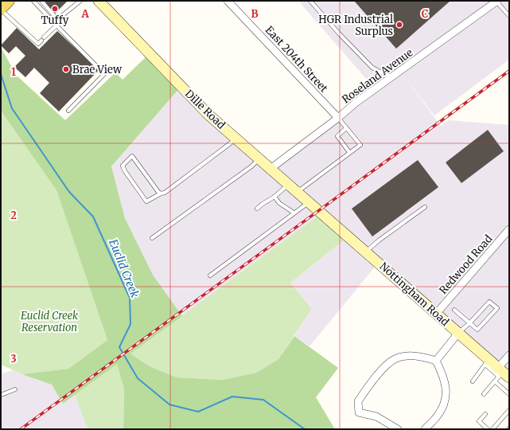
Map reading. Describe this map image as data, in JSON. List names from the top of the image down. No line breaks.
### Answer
{"streets":{"street":["East 204th Street","Roseland Avenue","Dille Road","Redwood Road","Nottingham Road"]},"crossings":[["East 204th Street","Roseland Avenue"],["Roseland Avenue","Dille Road"],["Dille Road","Nottingham Road"],["Redwood Road","Nottingham Road"]],"water":["Euclid Creek"],"parks":["Euclid Creek Reservation"],"places":["Tuffy","HGR Industrial Surplus","Brae View"],"grid":{"columns":["A","B","C"],"rows":["1","2","3"]}}
